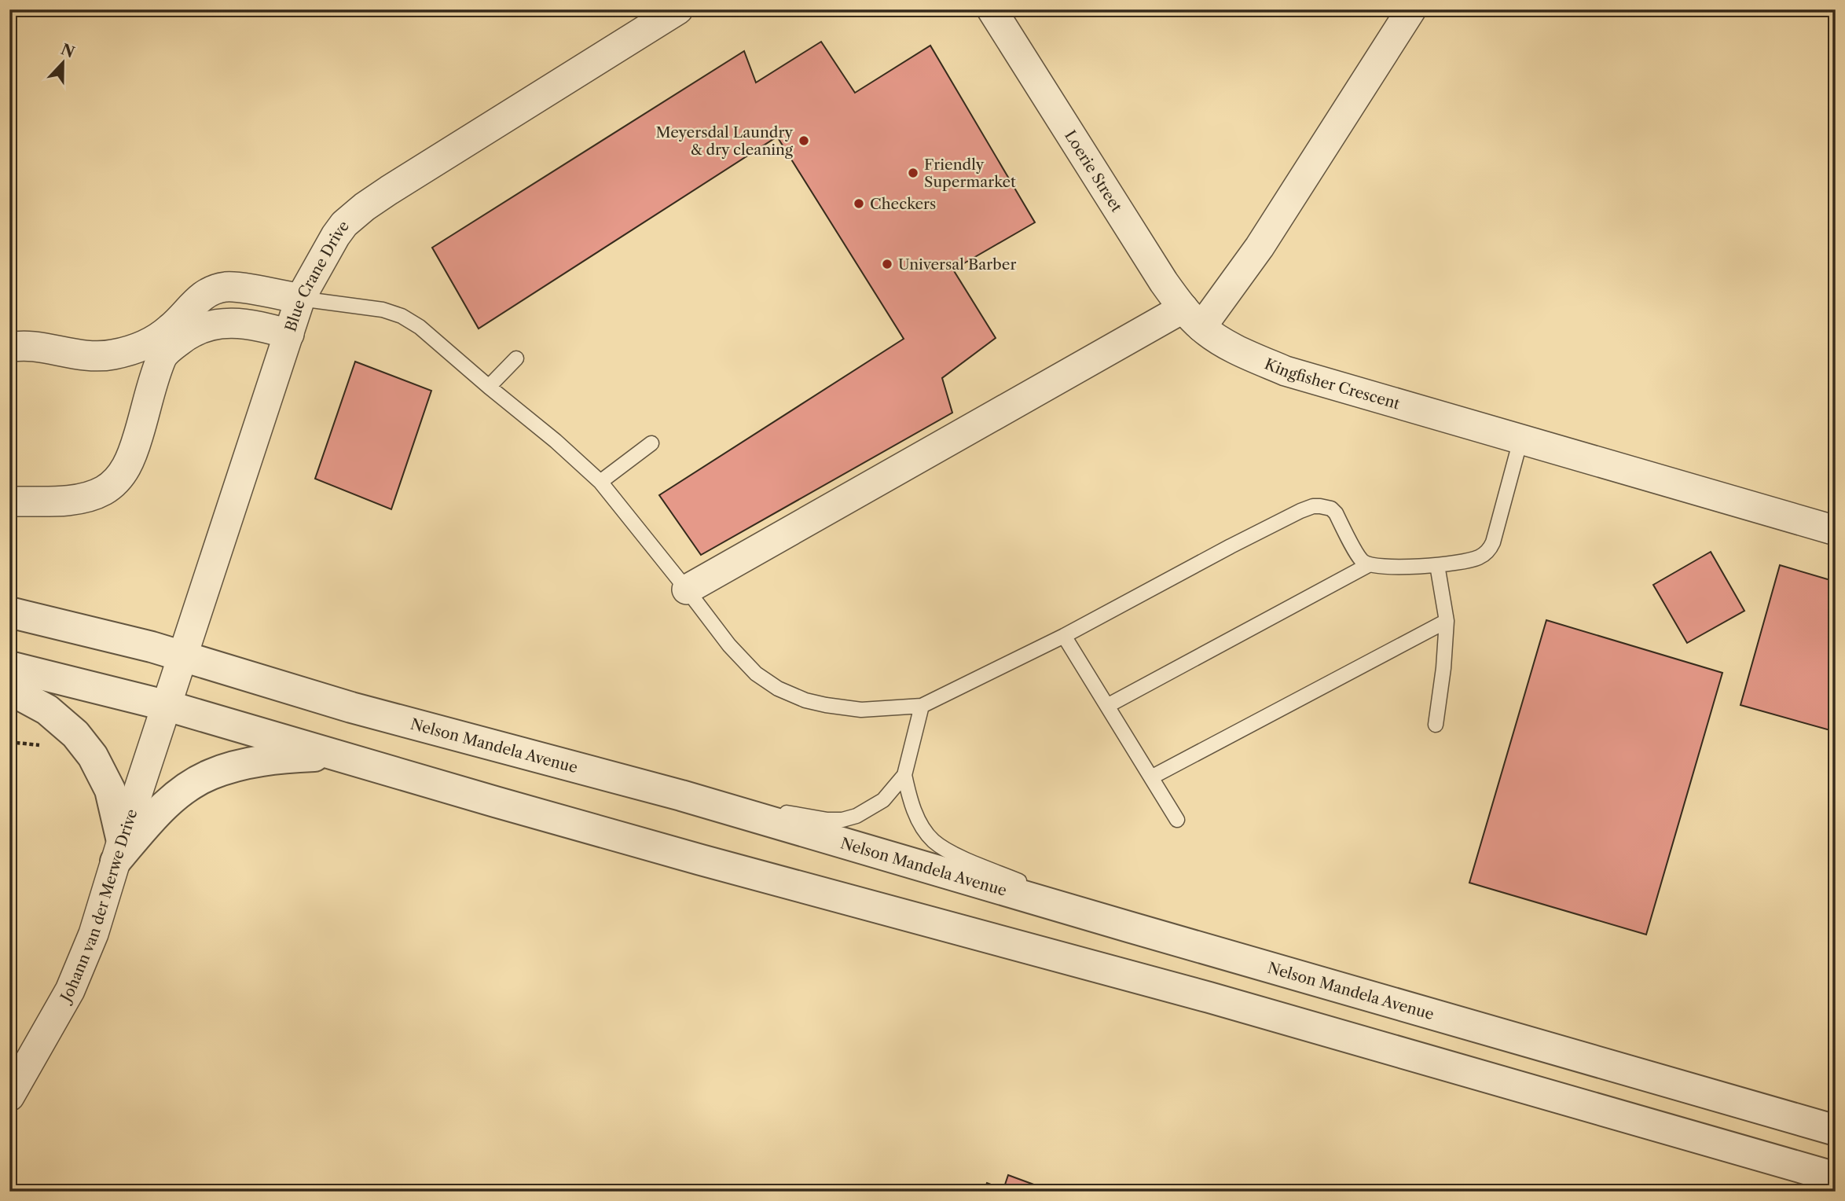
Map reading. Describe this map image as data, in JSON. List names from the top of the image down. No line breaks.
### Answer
{"streets":{"street":["Loerie Street","Blue Crane Drive","Kingfisher Crescent","Nelson Mandela Avenue","Johann van der Merwe Drive"]},"crossings":[["Loerie Street","Kingfisher Crescent"],["Blue Crane Drive","Nelson Mandela Avenue"],["Blue Crane Drive","Johann van der Merwe Drive"]],"places":["Meyersdal Laundry & dry cleaning","Friendly Supermarket","Checkers","Universal Barber"],"north":"top"}
